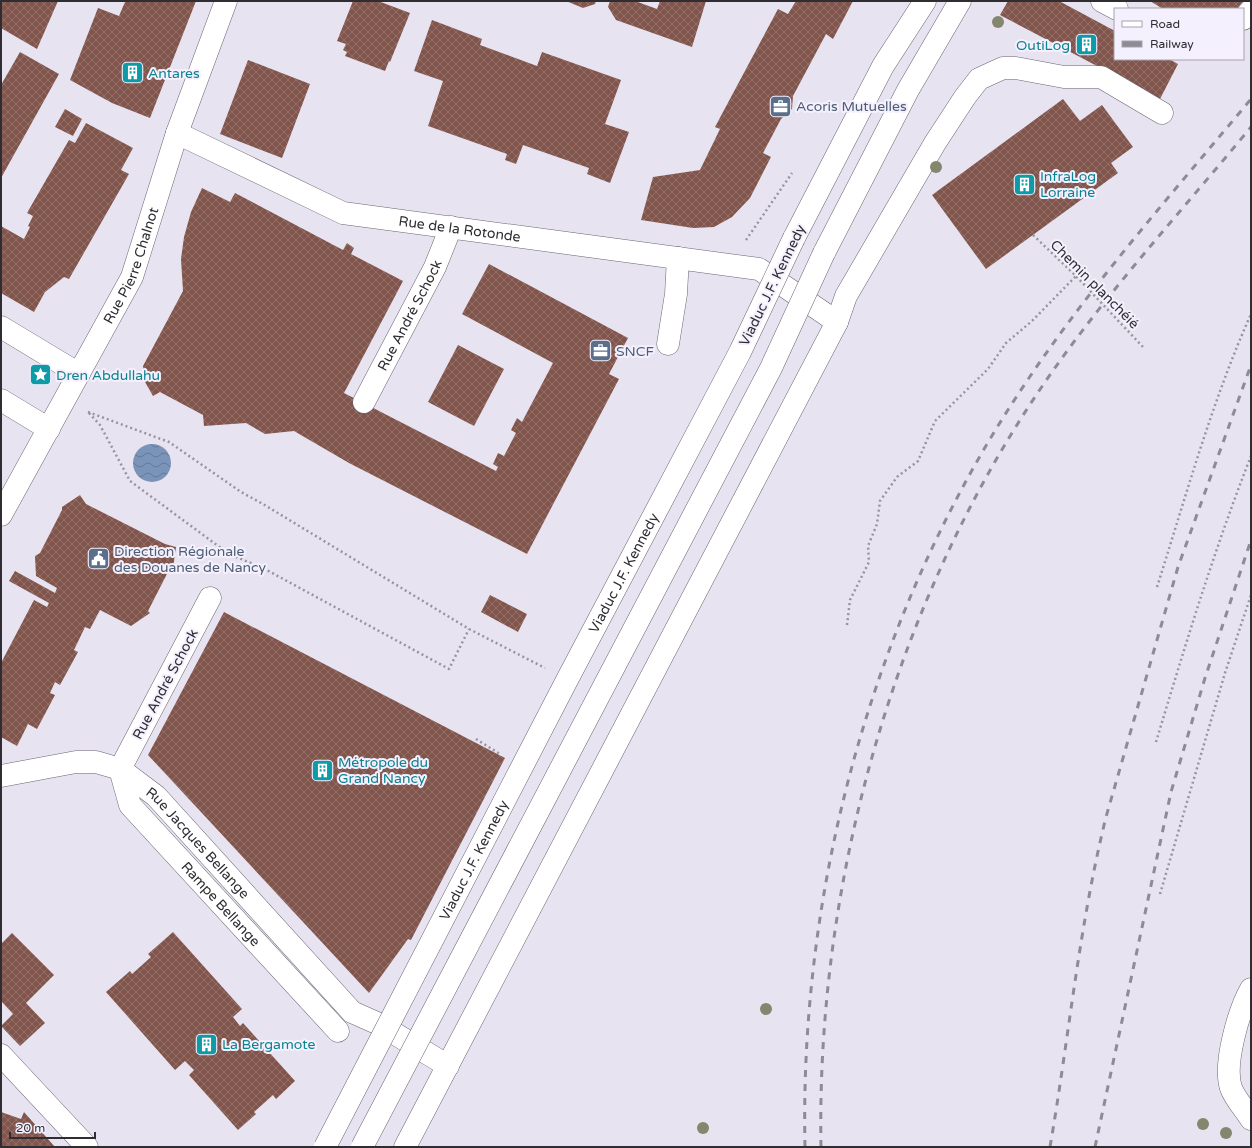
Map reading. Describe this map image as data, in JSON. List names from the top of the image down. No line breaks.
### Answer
{"streets":{"street":["Rue de la Rotonde","Rue Pierre Chalnot","Viaduc J.F. Kennedy","Rue André Schock","Rue Jacques Bellange","Rampe Bellange"],"path":["Chemin planchéié"]},"crossings":[["Rue de la Rotonde","Rue Pierre Chalnot"],["Rue de la Rotonde","Rue André Schock"],["Rue André Schock","Rue Jacques Bellange"],["Rue André Schock","Rampe Bellange"],["Rue Jacques Bellange","Rampe Bellange"]],"places":{"building":["OutiLog","Antares","InfraLog Lorraine","Métropole du Grand Nancy","La Bergamote"],"office":["Acoris Mutuelles","SNCF"],"place":["Dren Abdullahu"],"public building":["Direction Régionale des Douanes de Nancy"]},"legend":["Road","Railway"],"scale_bar":"20 m"}
